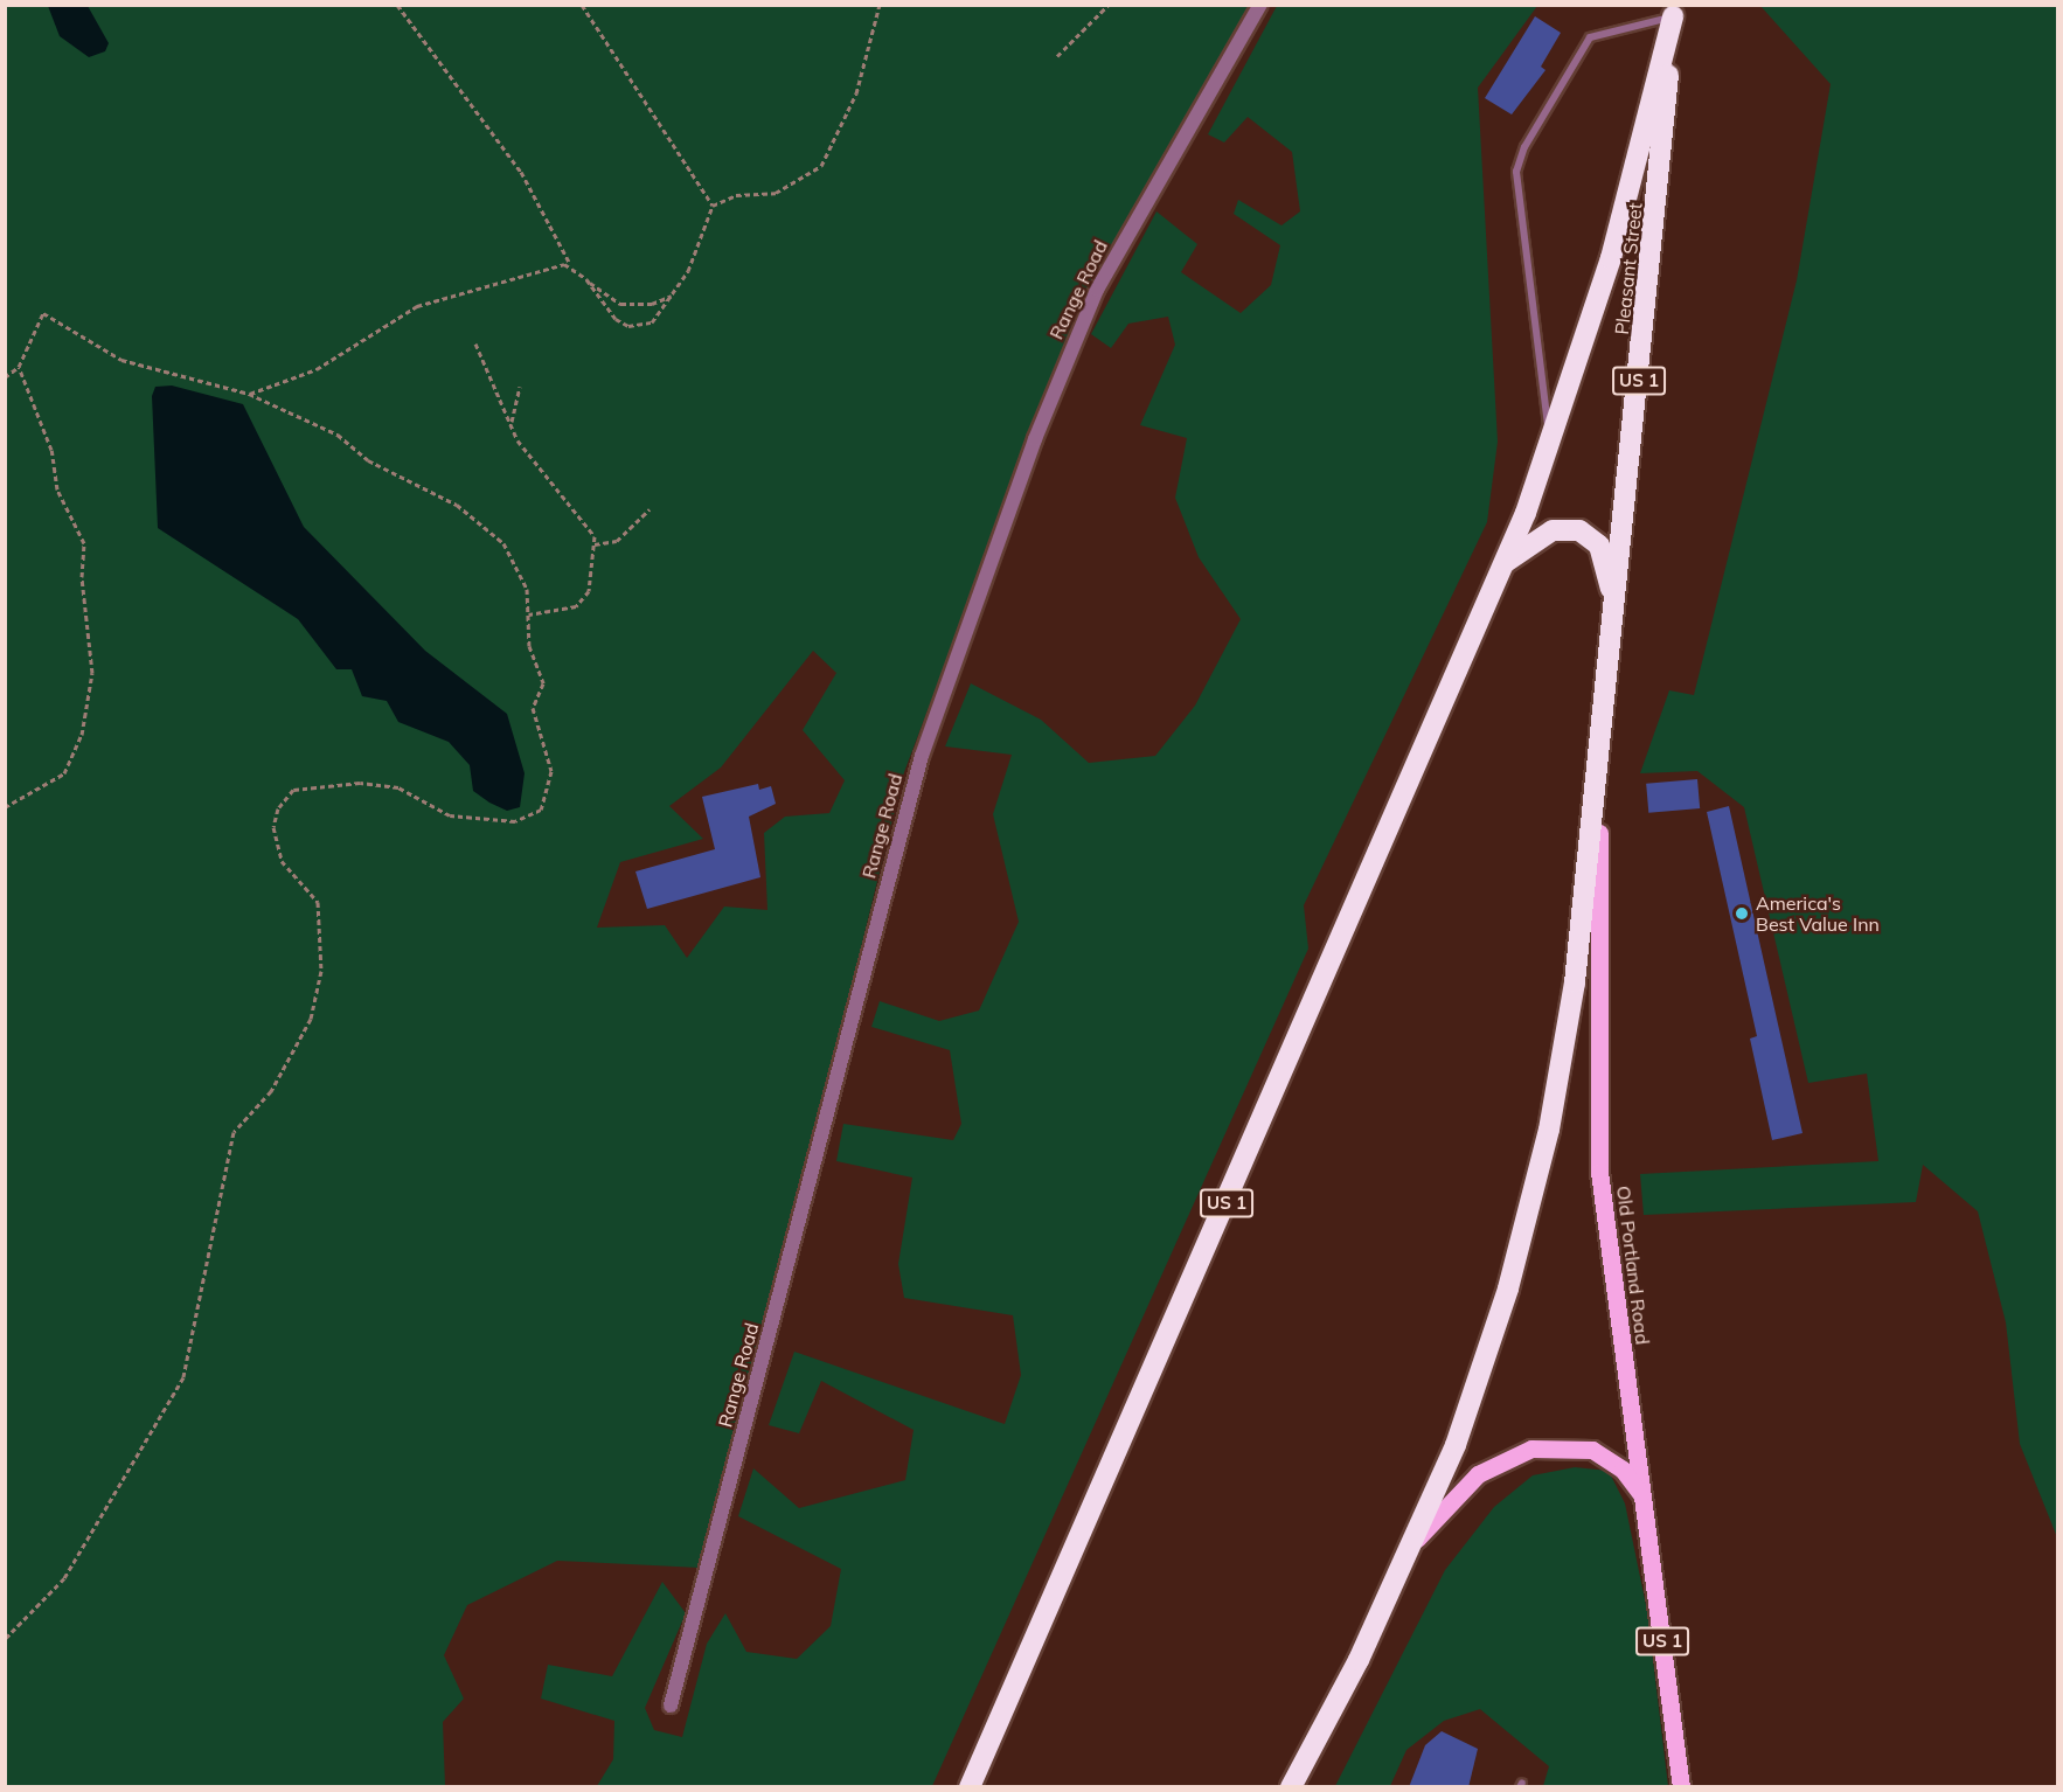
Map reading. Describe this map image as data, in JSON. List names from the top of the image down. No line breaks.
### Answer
{"streets":{"highway":["Pleasant Street","US 1"],"main road":["Old Portland Road"],"street":["Range Road"]},"crossings":[["Pleasant Street","US 1"],["Pleasant Street","Old Portland Road"]],"places":["America's Best Value Inn"]}
